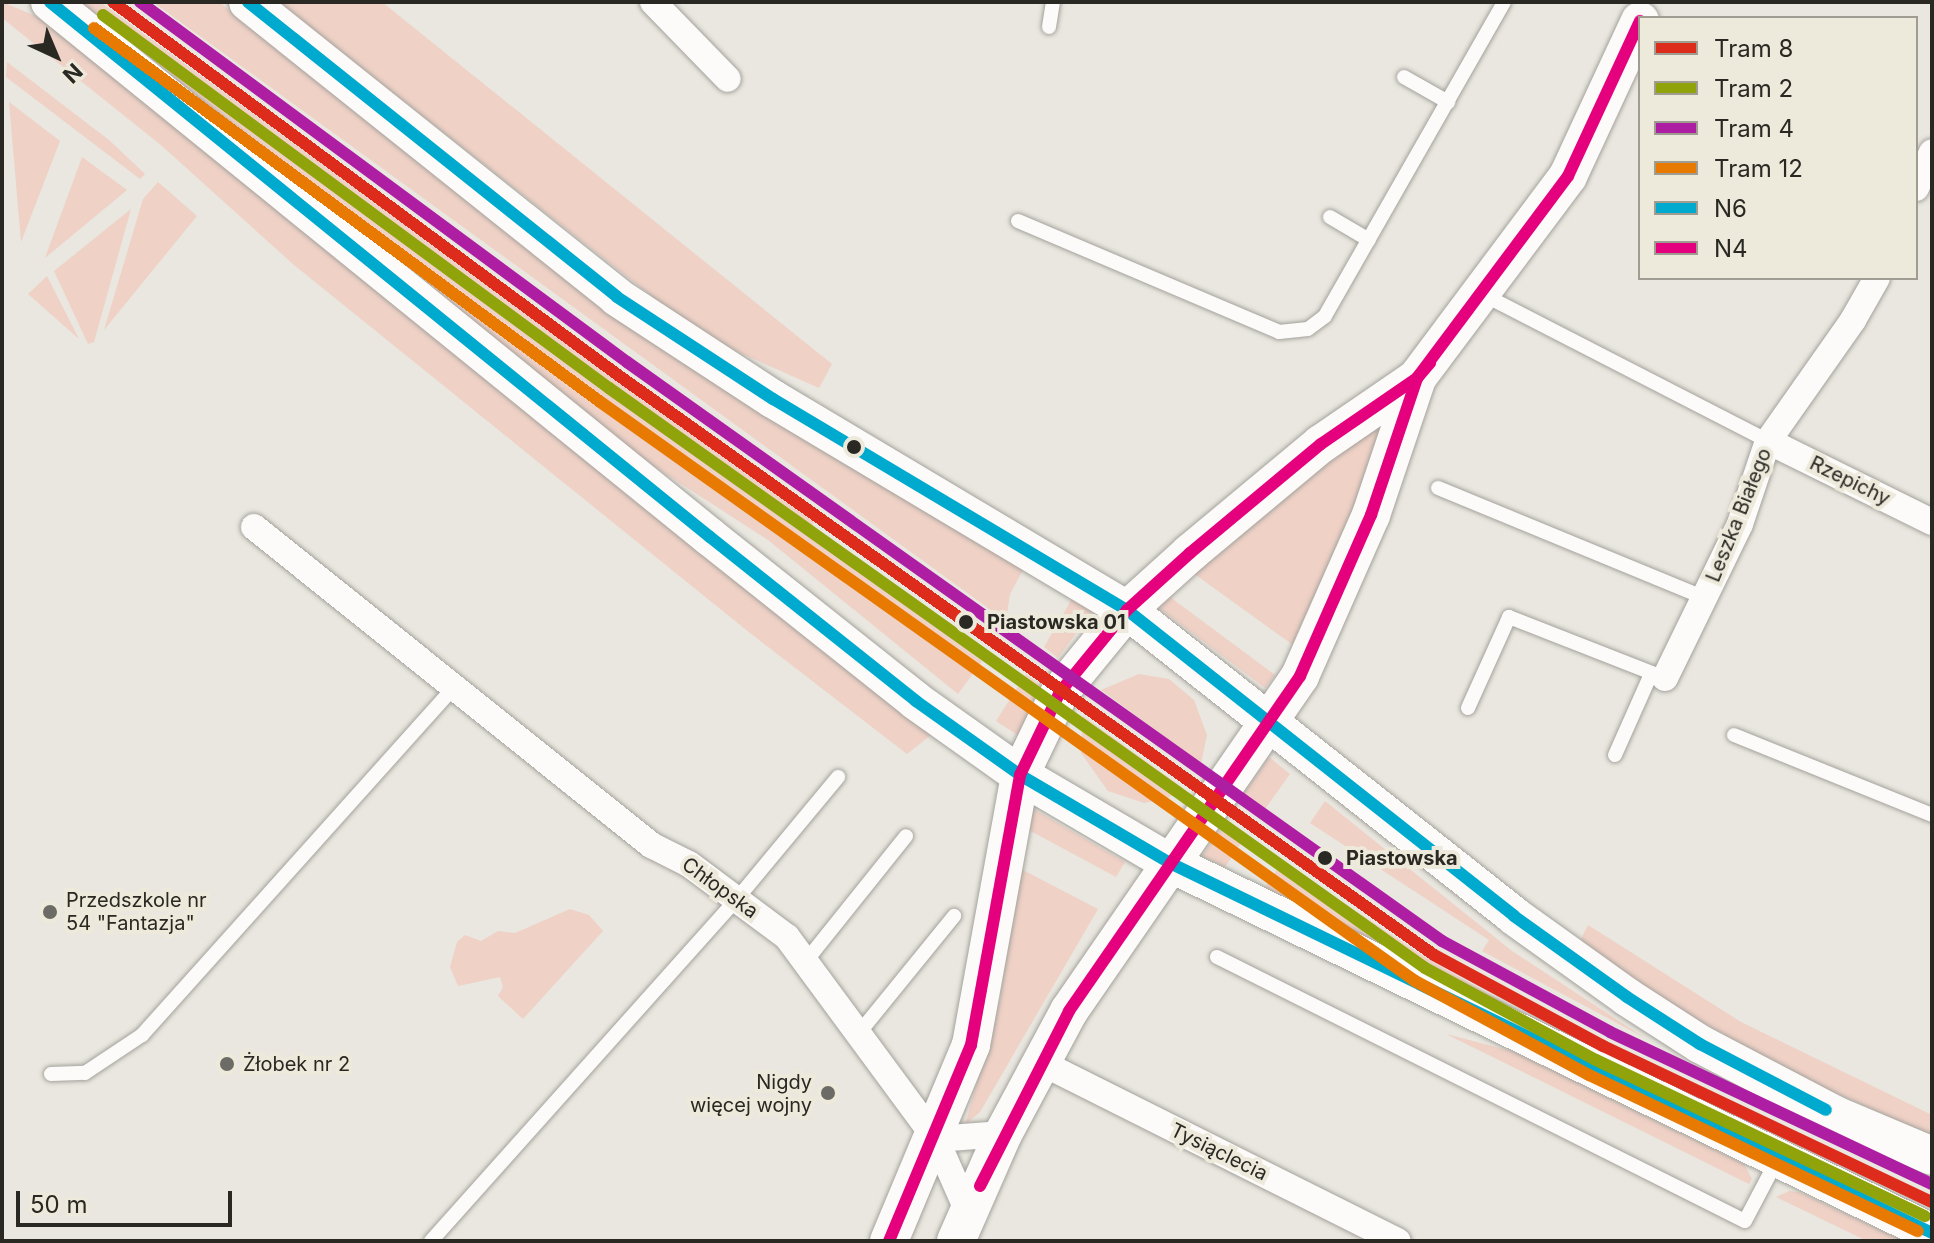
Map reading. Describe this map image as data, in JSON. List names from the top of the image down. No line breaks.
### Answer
{"streets":{"street":["Rzepichy","Leszka Białego","Chłopska","Tysiąclecia"]},"crossings":[["Rzepichy","Leszka Białego"]],"places":["Piastowska 01","Piastowska","Przedszkole nr 54 \"Fantazja\"","Żłobek nr 2","Nigdy więcej wojny"],"lines":["tram line 8","tram line 4","transit line N6","tram line 2","transit line N4","tram line 12"],"legend":["Tram 8","Tram 2","Tram 4","Tram 12","N6","N4"],"scale_bar":"50 m","north":"bottom right"}
